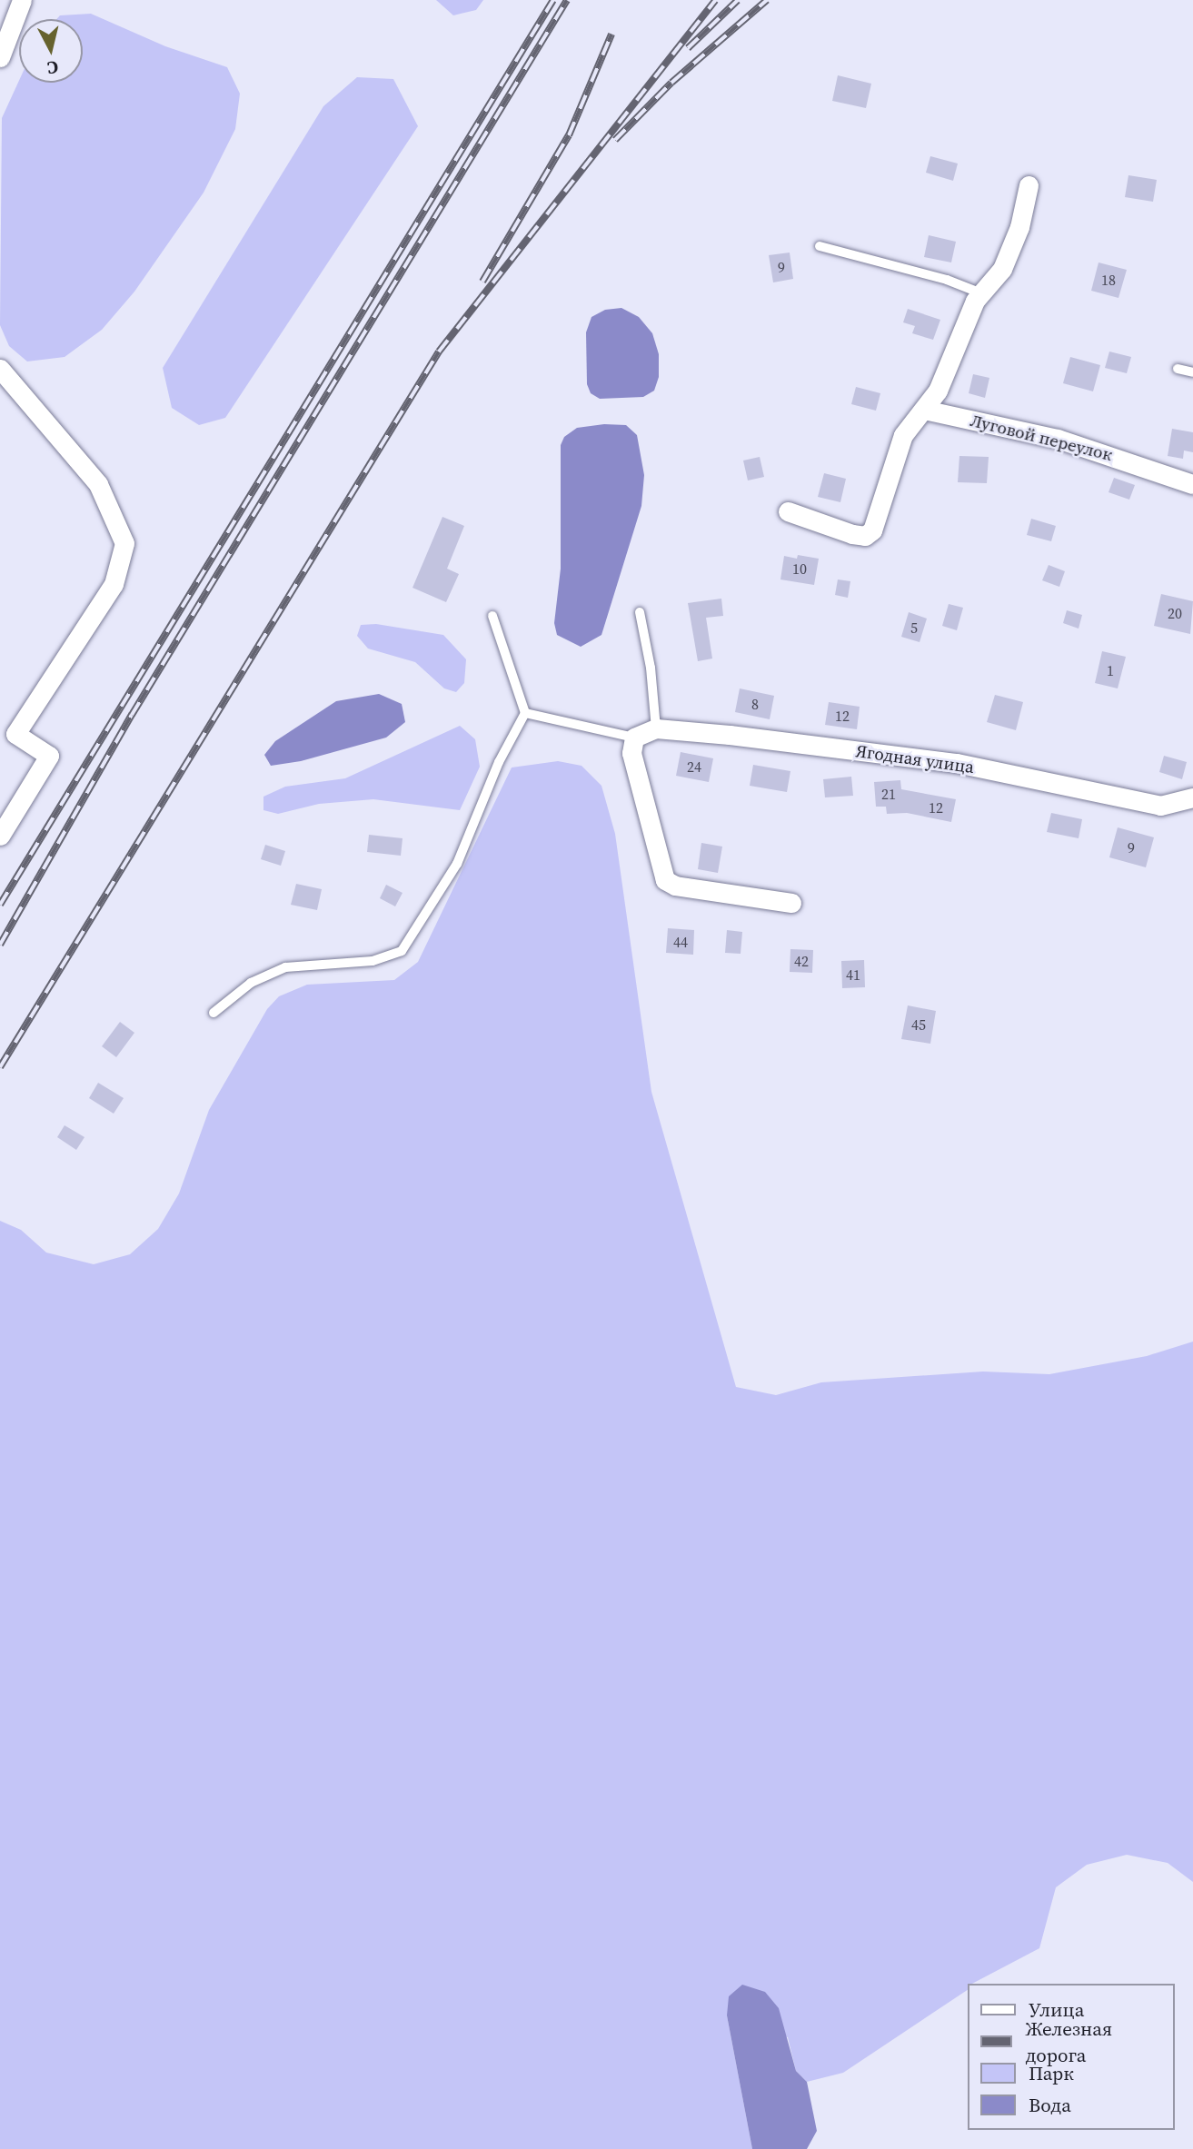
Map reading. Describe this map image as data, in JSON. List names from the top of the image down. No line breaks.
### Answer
{"streets":{"street":["Луговой переулок","Ягодная улица"]},"house_numbers":["9","18","10","20","5","1","8","12","24","21","12","9","44","42","41","45"],"legend":["Улица","Железная дорога","Парк","Вода"],"north":"bottom"}
